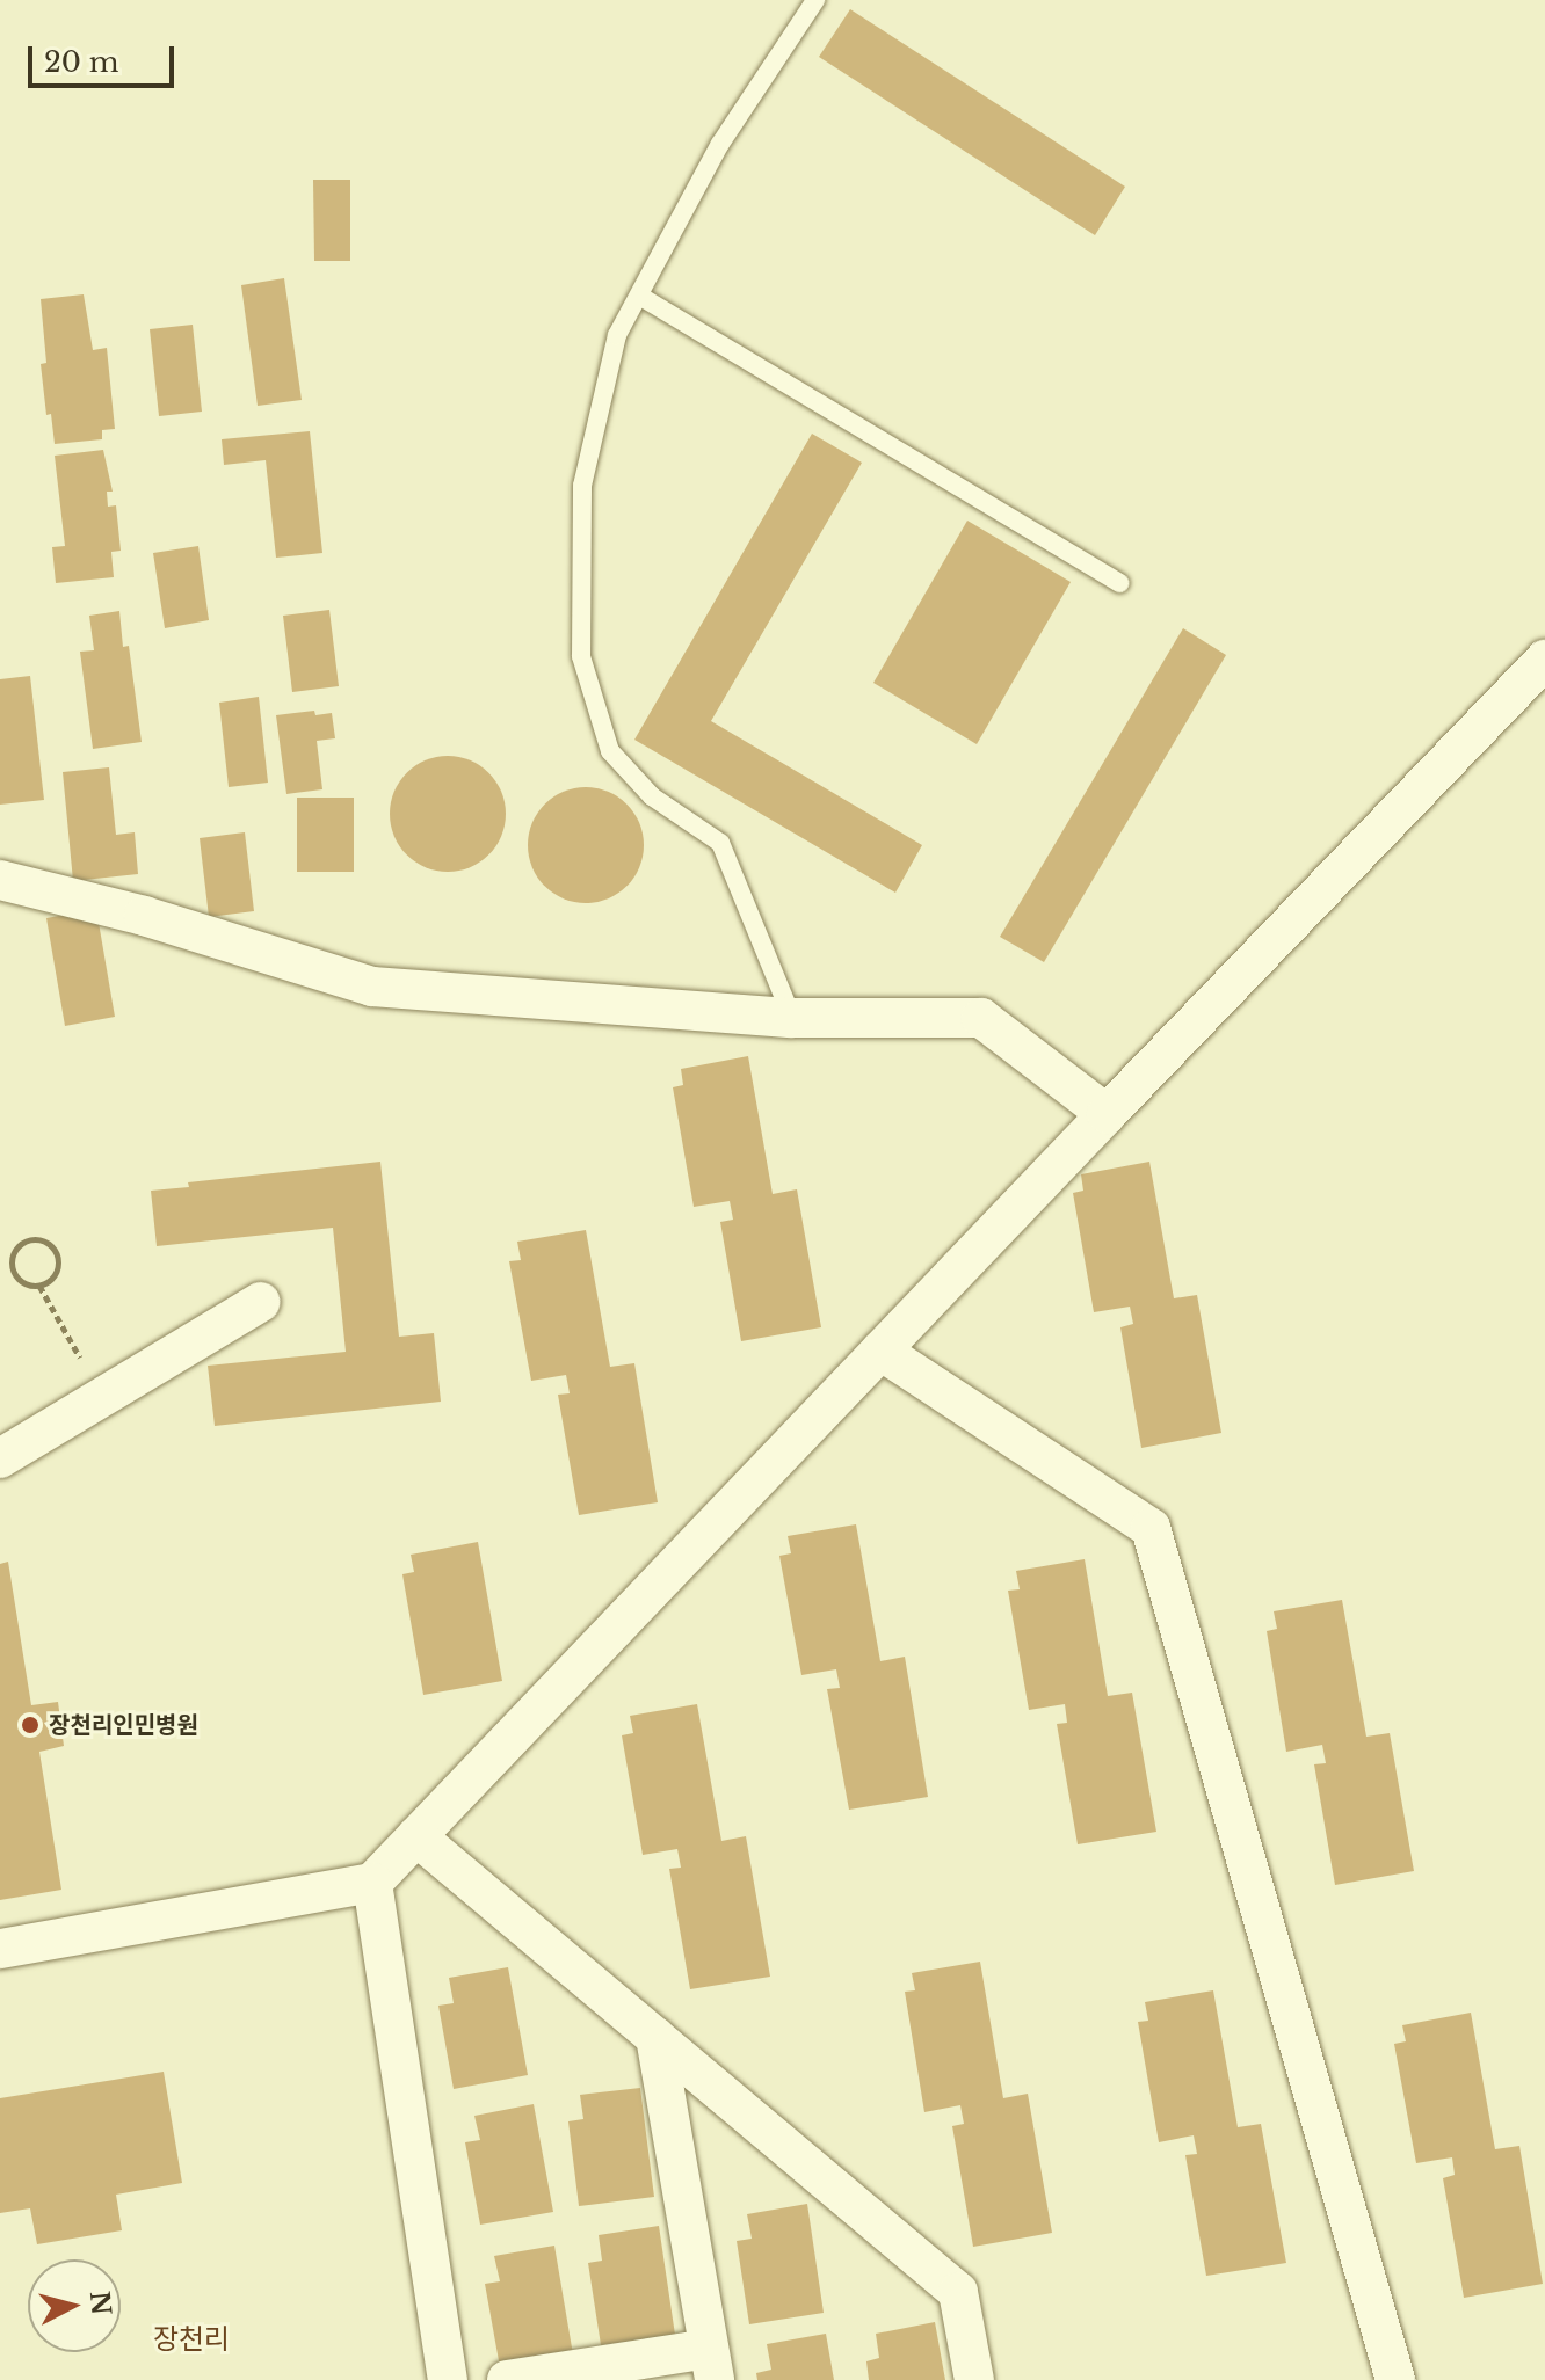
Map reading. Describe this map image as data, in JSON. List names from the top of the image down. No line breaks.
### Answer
{"districts":["장천리"],"places":["장천리인민병원"],"scale_bar":"20 m","north":"right"}
